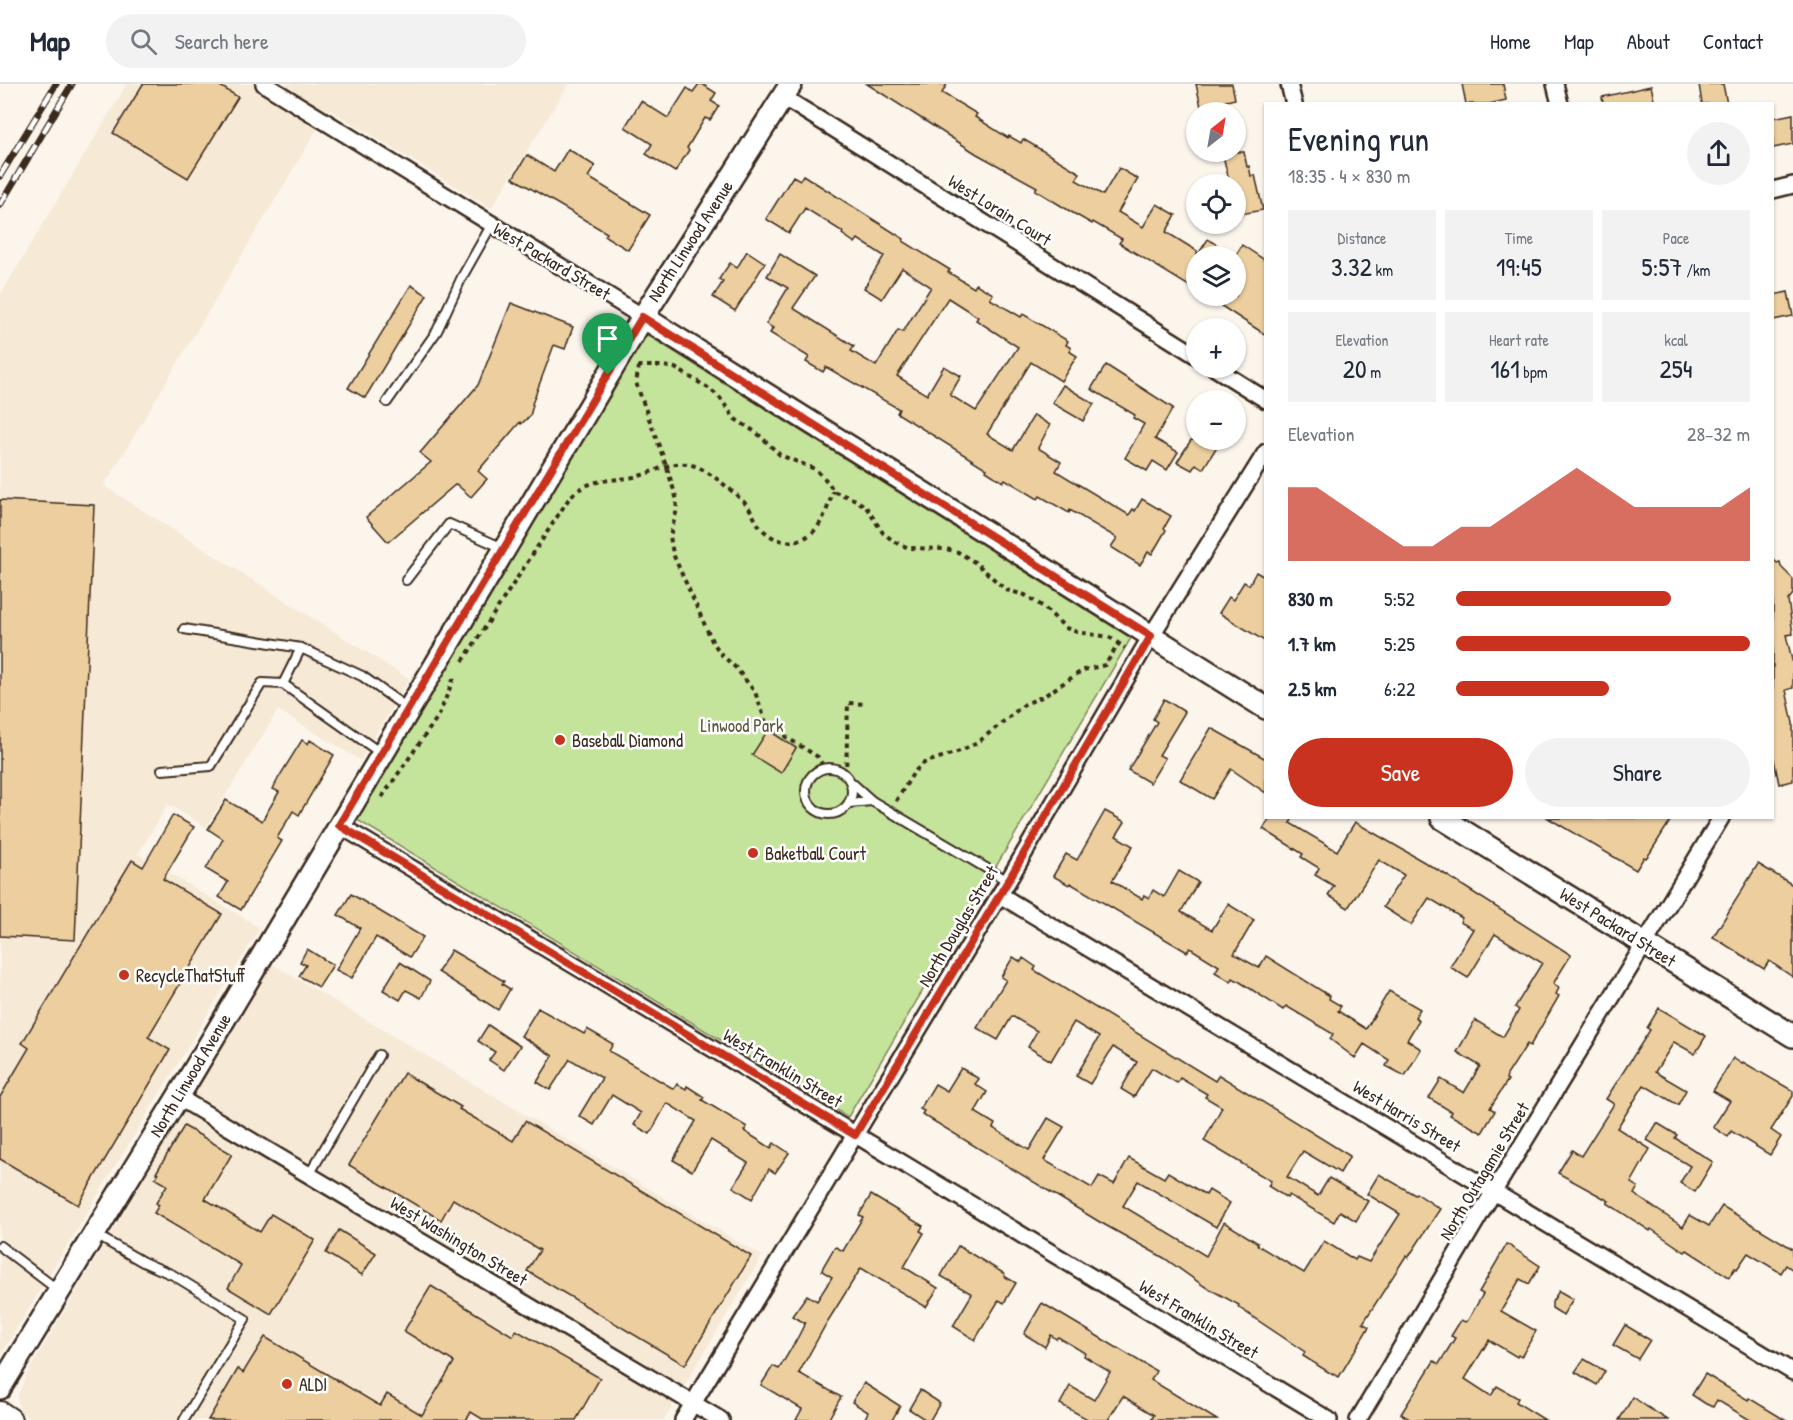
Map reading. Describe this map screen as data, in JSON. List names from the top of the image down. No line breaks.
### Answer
{"streets":{"street":["West Lorain Court","North Linwood Avenue","West Packard Street","North Douglas Street","West Franklin Street","West Harris Street","North Outagamie Street","West Washington Street"]},"crossings":[["West Lorain Court","North Linwood Avenue"],["North Linwood Avenue","West Packard Street"],["North Linwood Avenue","West Franklin Street"],["North Linwood Avenue","West Washington Street"],["West Packard Street","North Douglas Street"],["West Packard Street","North Outagamie Street"],["North Douglas Street","West Franklin Street"],["North Douglas Street","West Harris Street"],["North Douglas Street","West Washington Street"],["West Harris Street","North Outagamie Street"]],"parks":["Linwood Park"],"places":["Baseball Diamond","Baketball Court","RecycleThatStuff","ALDI"],"north":"top right","page":{"header":"Map","search":"Search here","nav":["Home","Map","About","Contact"],"map_buttons":["+","−"],"heading":["Evening run","18:35 · 4 × 830 m"],"stats":[["Distance","3.32 km"],["Time","19:45"],["Pace","5:57 /km"],["Elevation","20 m"],["Heart rate","161 bpm"],["kcal","254"]],"chart":["Elevation","28–32 m"],"list":[{"name":"830 m","note":"5:52"},{"name":"1.7 km","note":"5:25"},{"name":"2.5 km","note":"6:22"}],"buttons":["Save","Share"]}}
